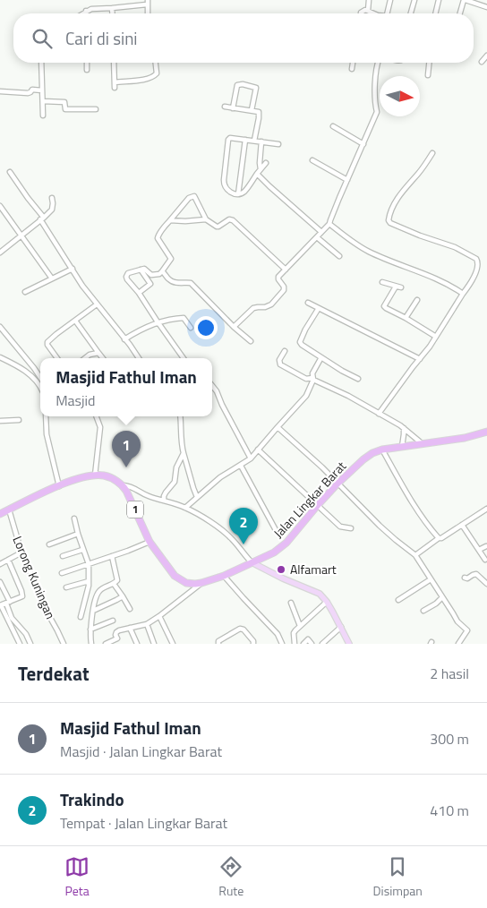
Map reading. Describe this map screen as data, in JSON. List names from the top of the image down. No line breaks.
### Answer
{"streets":{"highway":["Jalan Lingkar Barat","1"],"street":["Lorong Kuningan"]},"crossings":[["Jalan Lingkar Barat","1"],["1","Lorong Kuningan"]],"places":["Alfamart"],"north":"right","page":{"search":"Cari di sini","popup":["Masjid Fathul Iman","Masjid"],"pins":["1","2"],"heading":["Terdekat","2 hasil"],"list":[{"mark":"1","name":"Masjid Fathul Iman","note":"Masjid · Jalan Lingkar Barat","value":"300 m"},{"mark":"2","name":"Trakindo","note":"Tempat · Jalan Lingkar Barat","value":"410 m"}],"nav":["Peta","Rute","Disimpan"]}}
